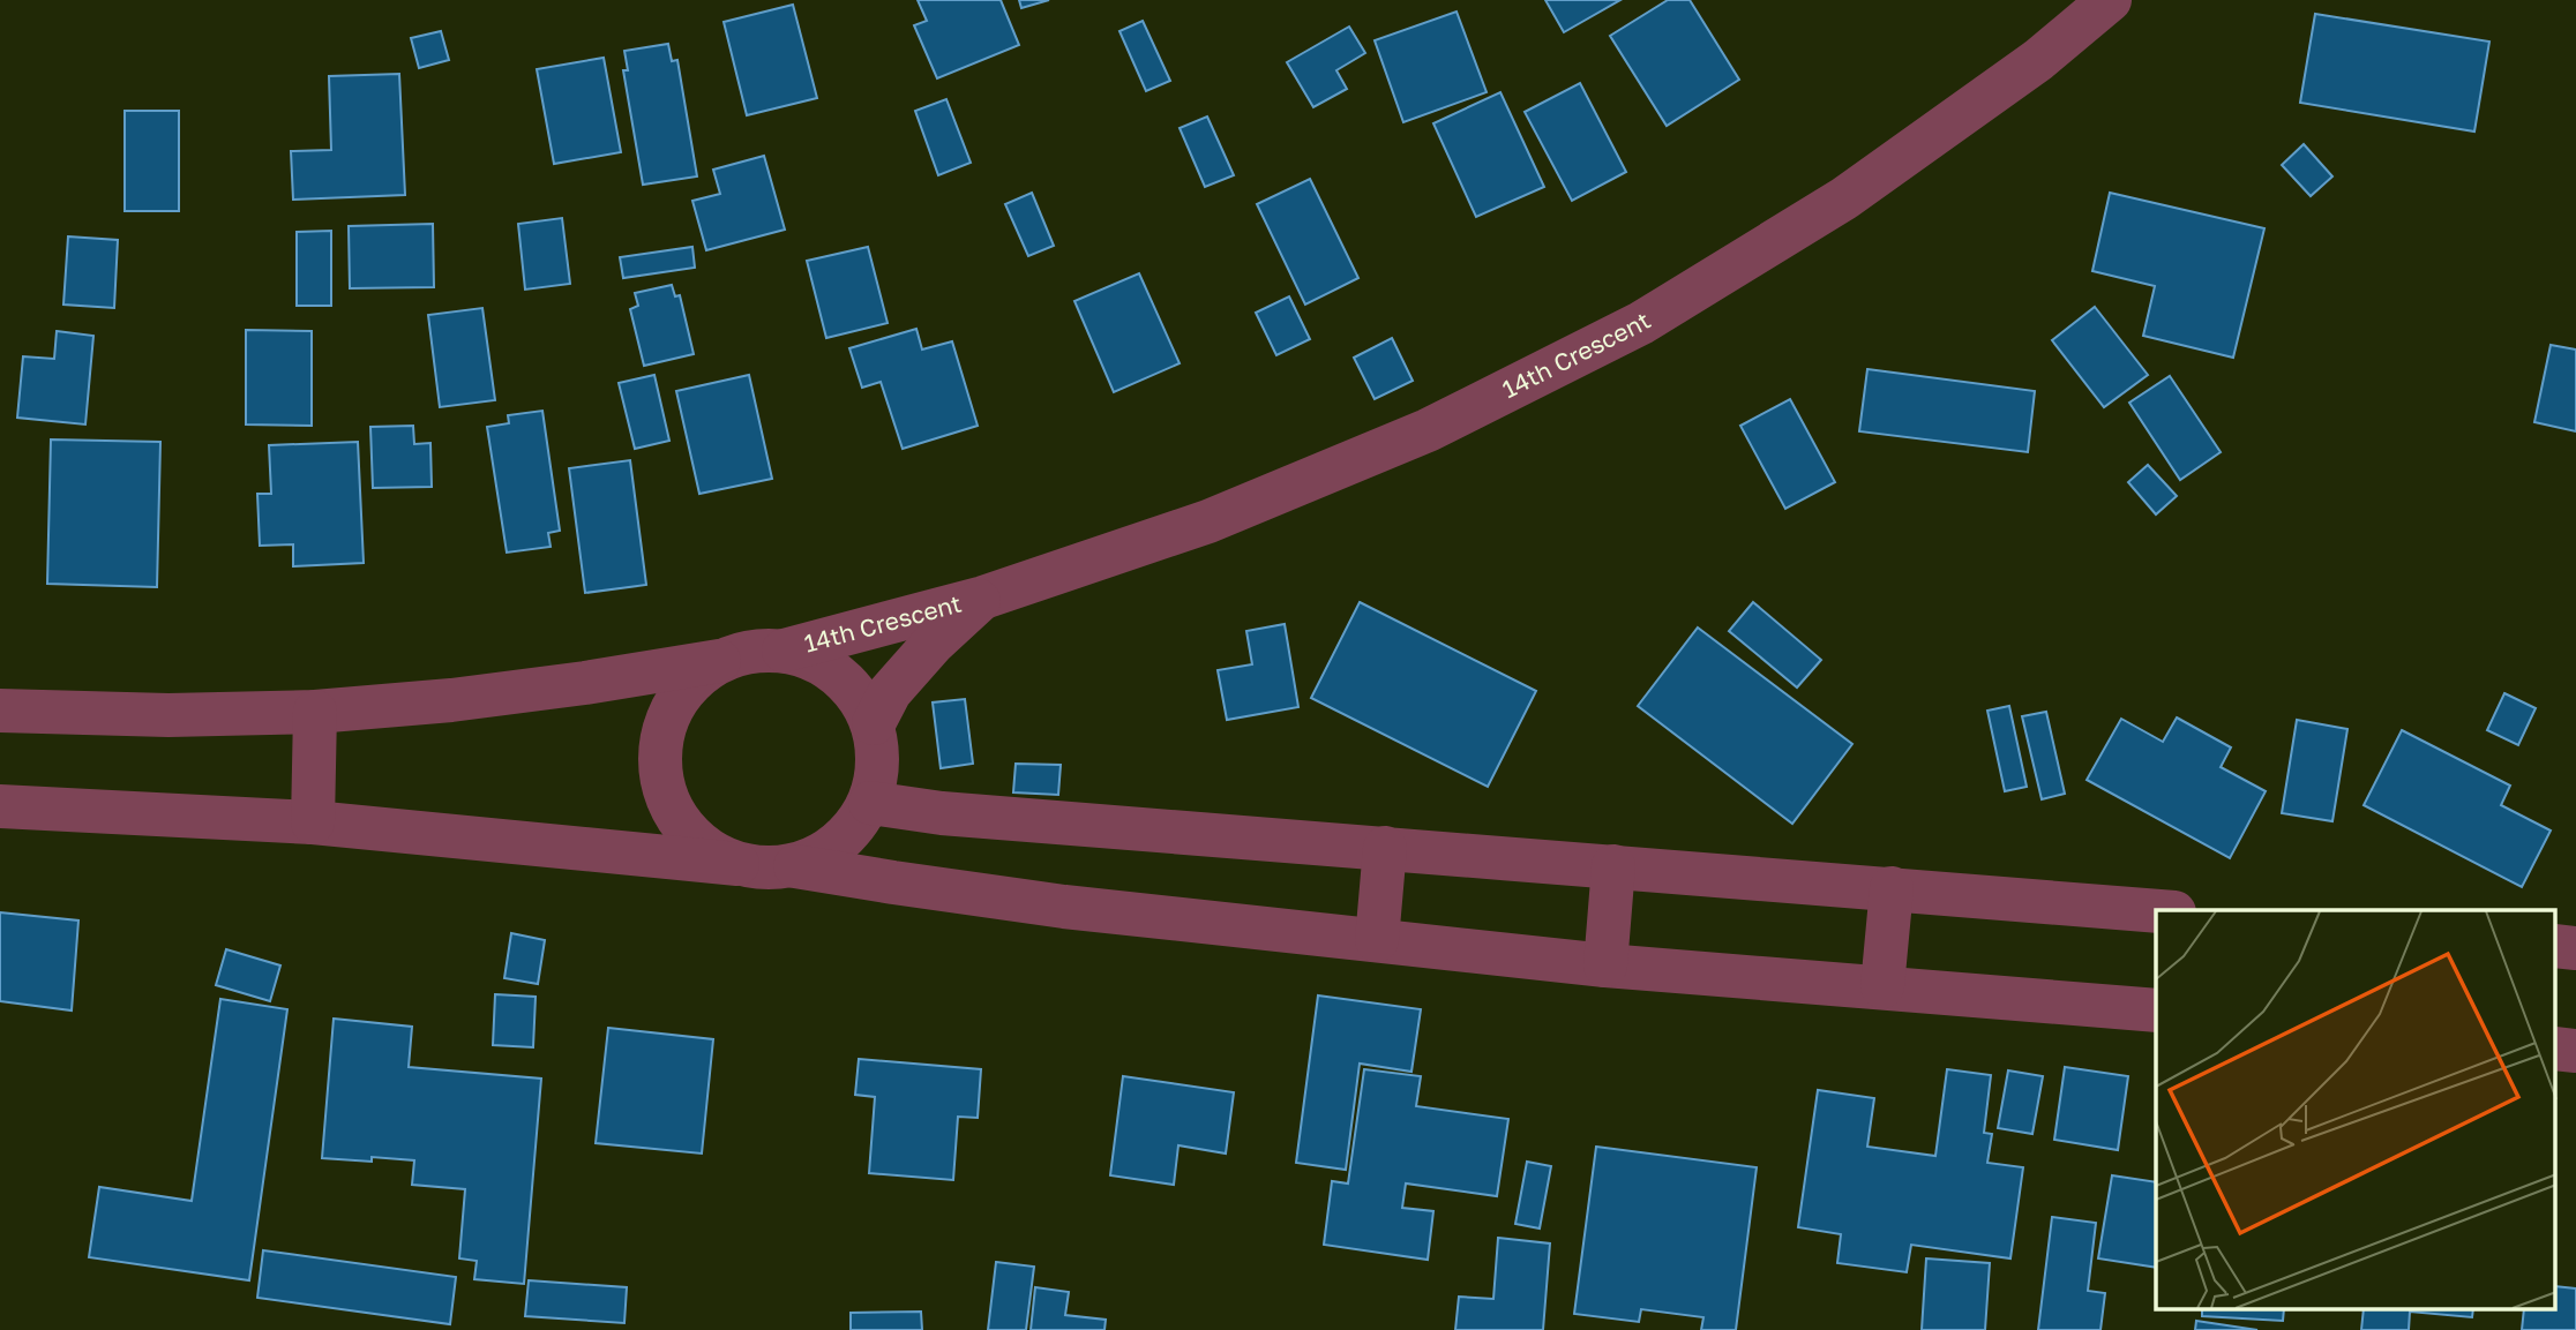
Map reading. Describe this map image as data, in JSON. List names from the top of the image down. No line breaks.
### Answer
{"streets":{"street":["14th Crescent"]}}
